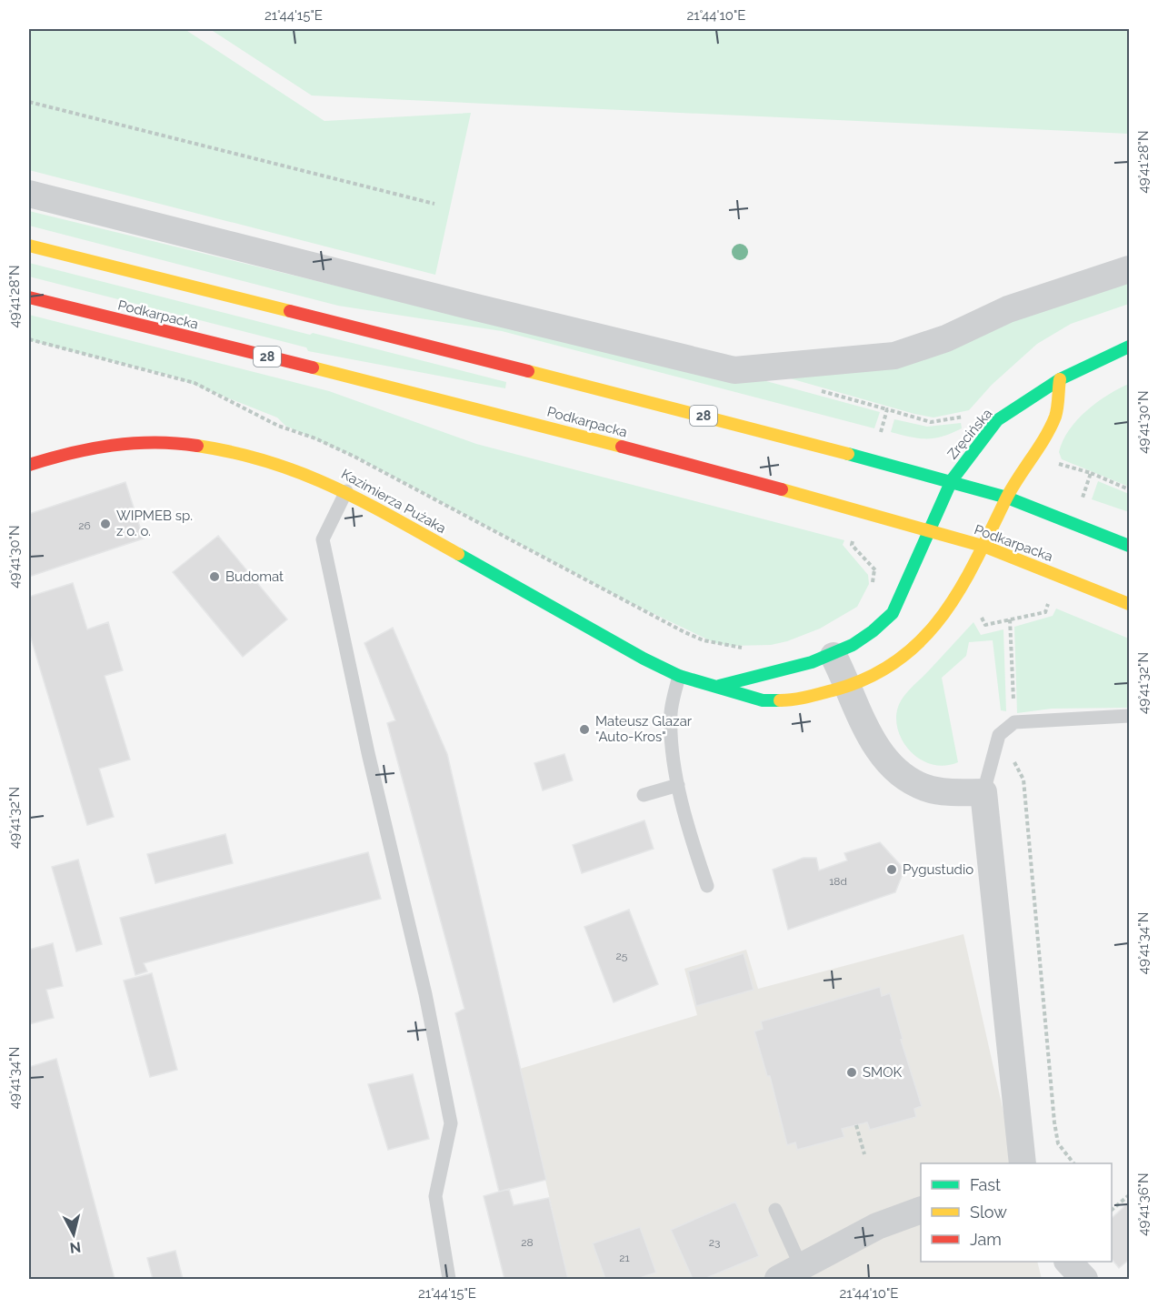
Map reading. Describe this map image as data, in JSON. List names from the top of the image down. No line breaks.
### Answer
{"streets":{"main road":["Podkarpacka","28","Zręcińska","Kazimierza Pużaka"]},"crossings":[["Podkarpacka","Zręcińska"],["Podkarpacka","Kazimierza Pużaka"],["28","Zręcińska"]],"places":["WIPMEB sp. z o. o.","Budomat","Mateusz Glazar \"Auto-Kros\"","Pygustudio","SMOK"],"house_numbers":["26","18d","25","28","23","21"],"legend":["Fast","Slow","Jam"],"north":"bottom","coordinates":["21°44'15\"E","21°44'10\"E","49°41'28\"N","49°41'30\"N","49°41'32\"N","49°41'34\"N","49°41'36\"N"]}
